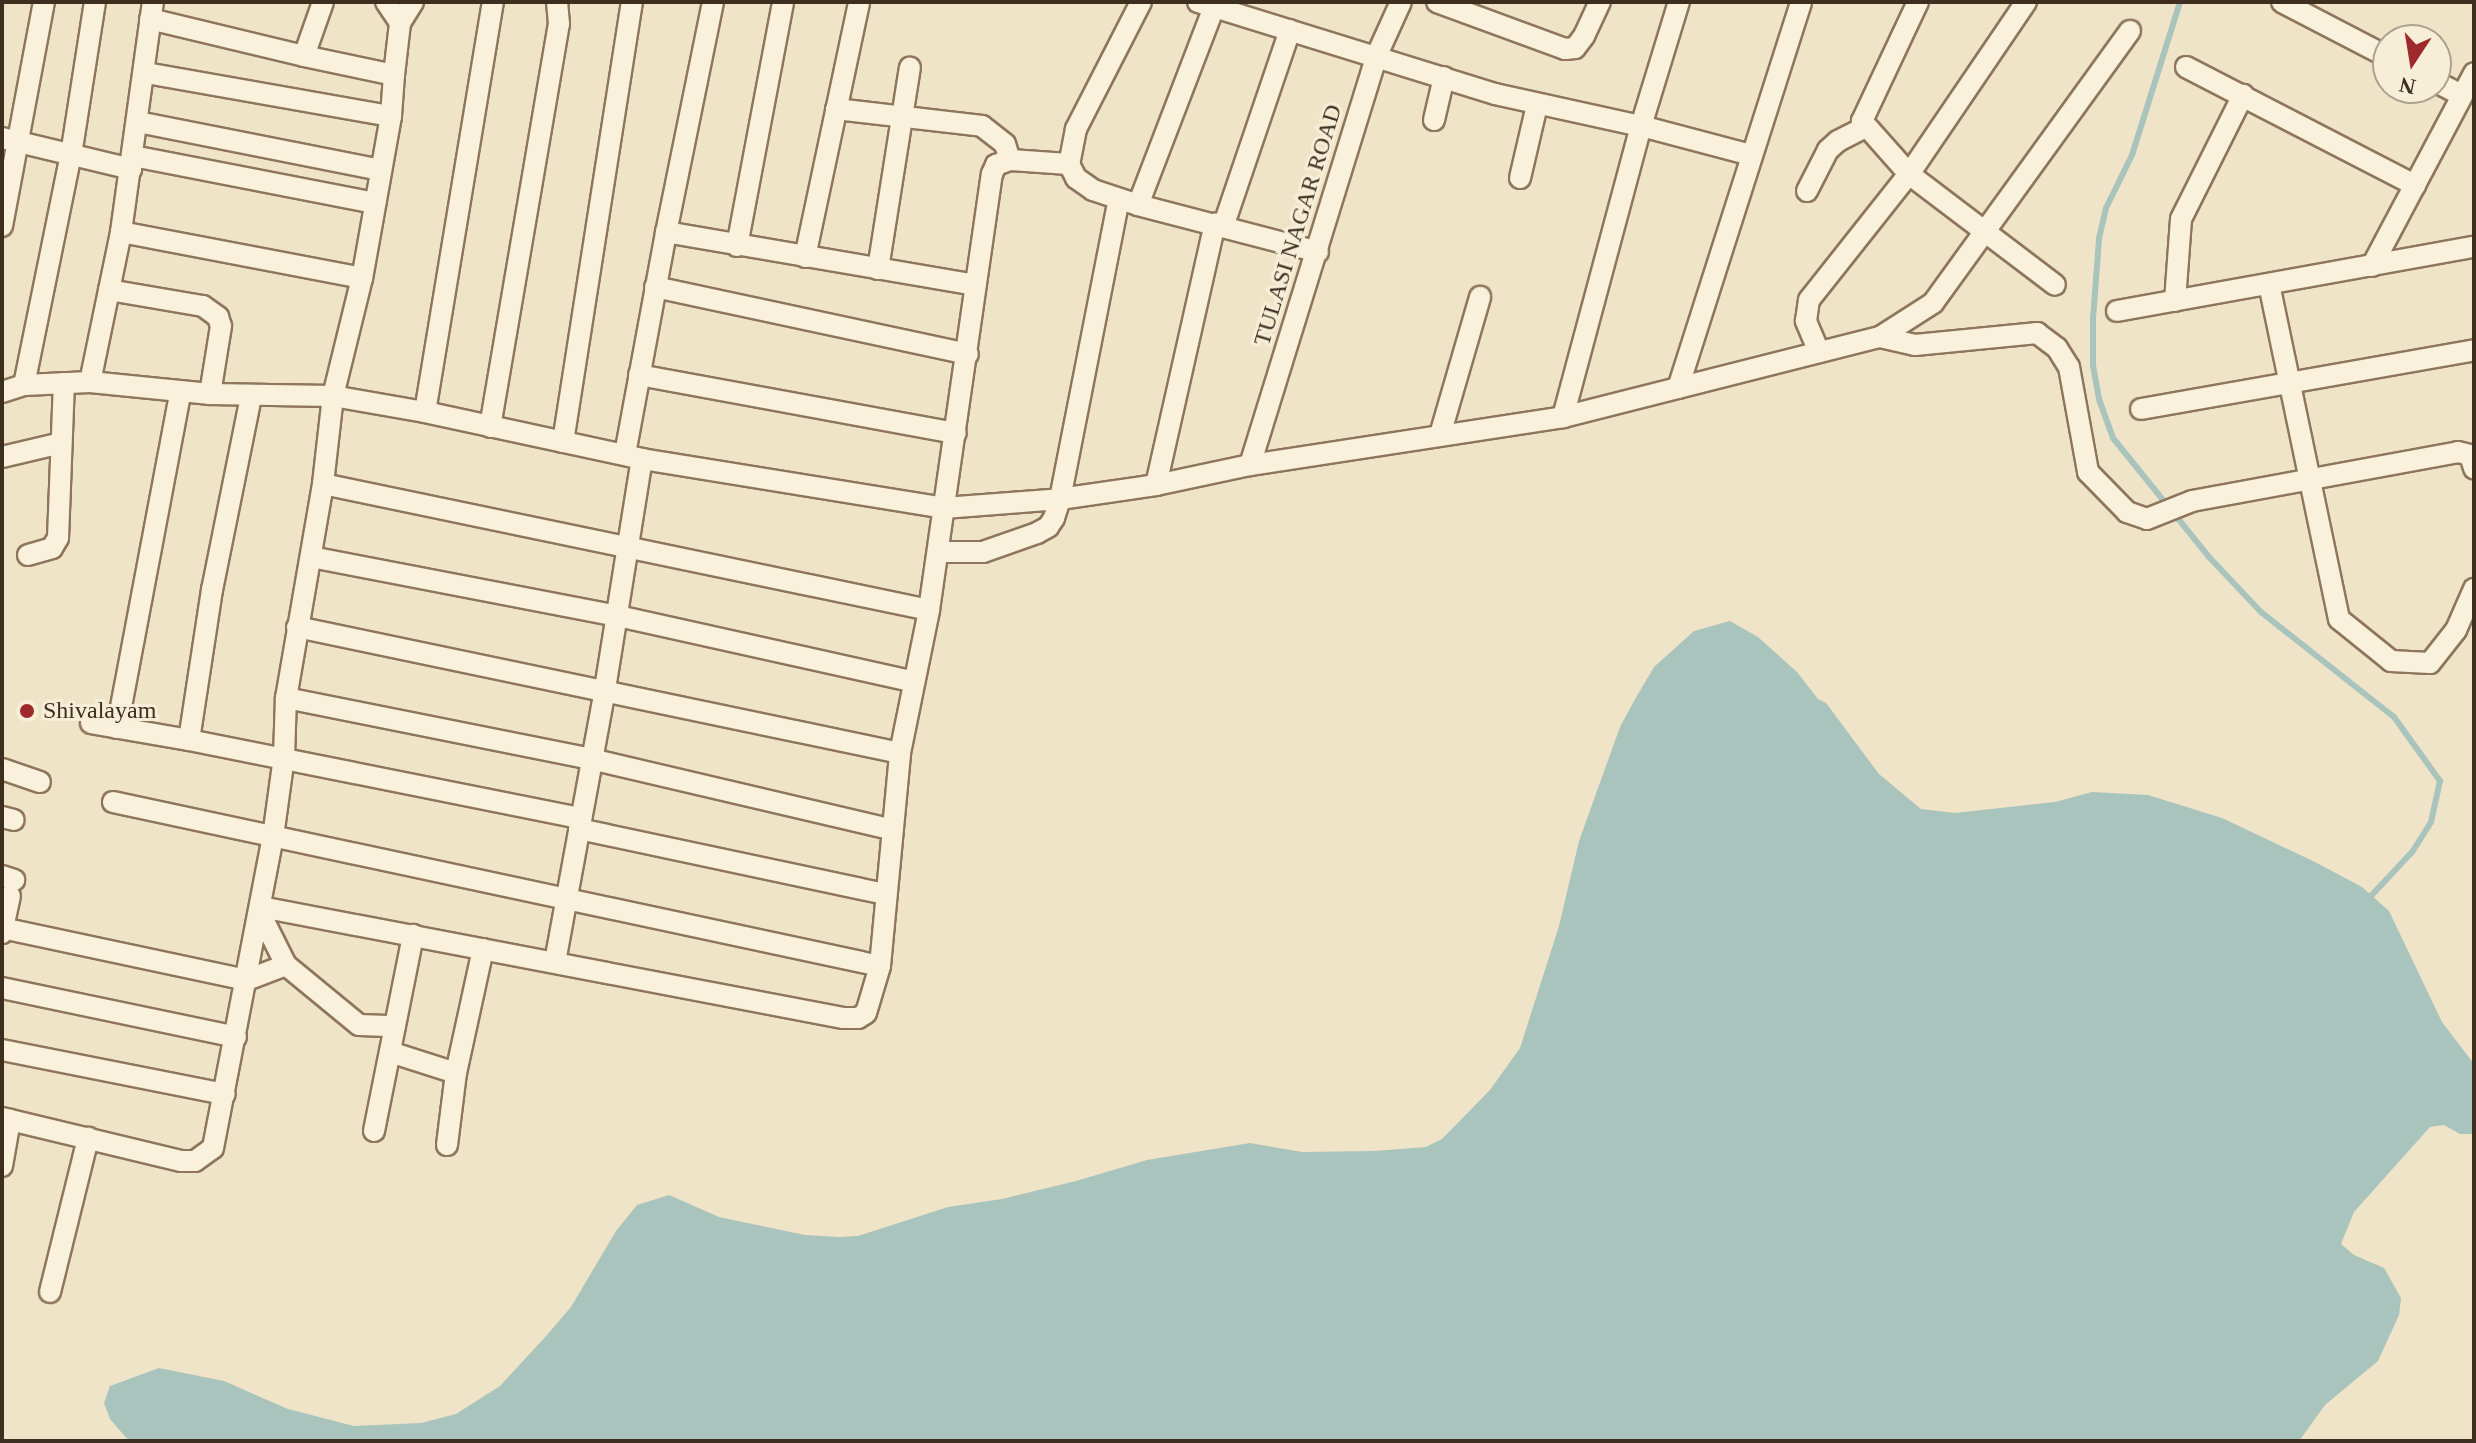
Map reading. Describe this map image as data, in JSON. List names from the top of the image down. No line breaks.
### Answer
{"streets":{"street":["TULASI NAGAR ROAD"]},"places":["Shivalayam"],"north":"bottom"}
